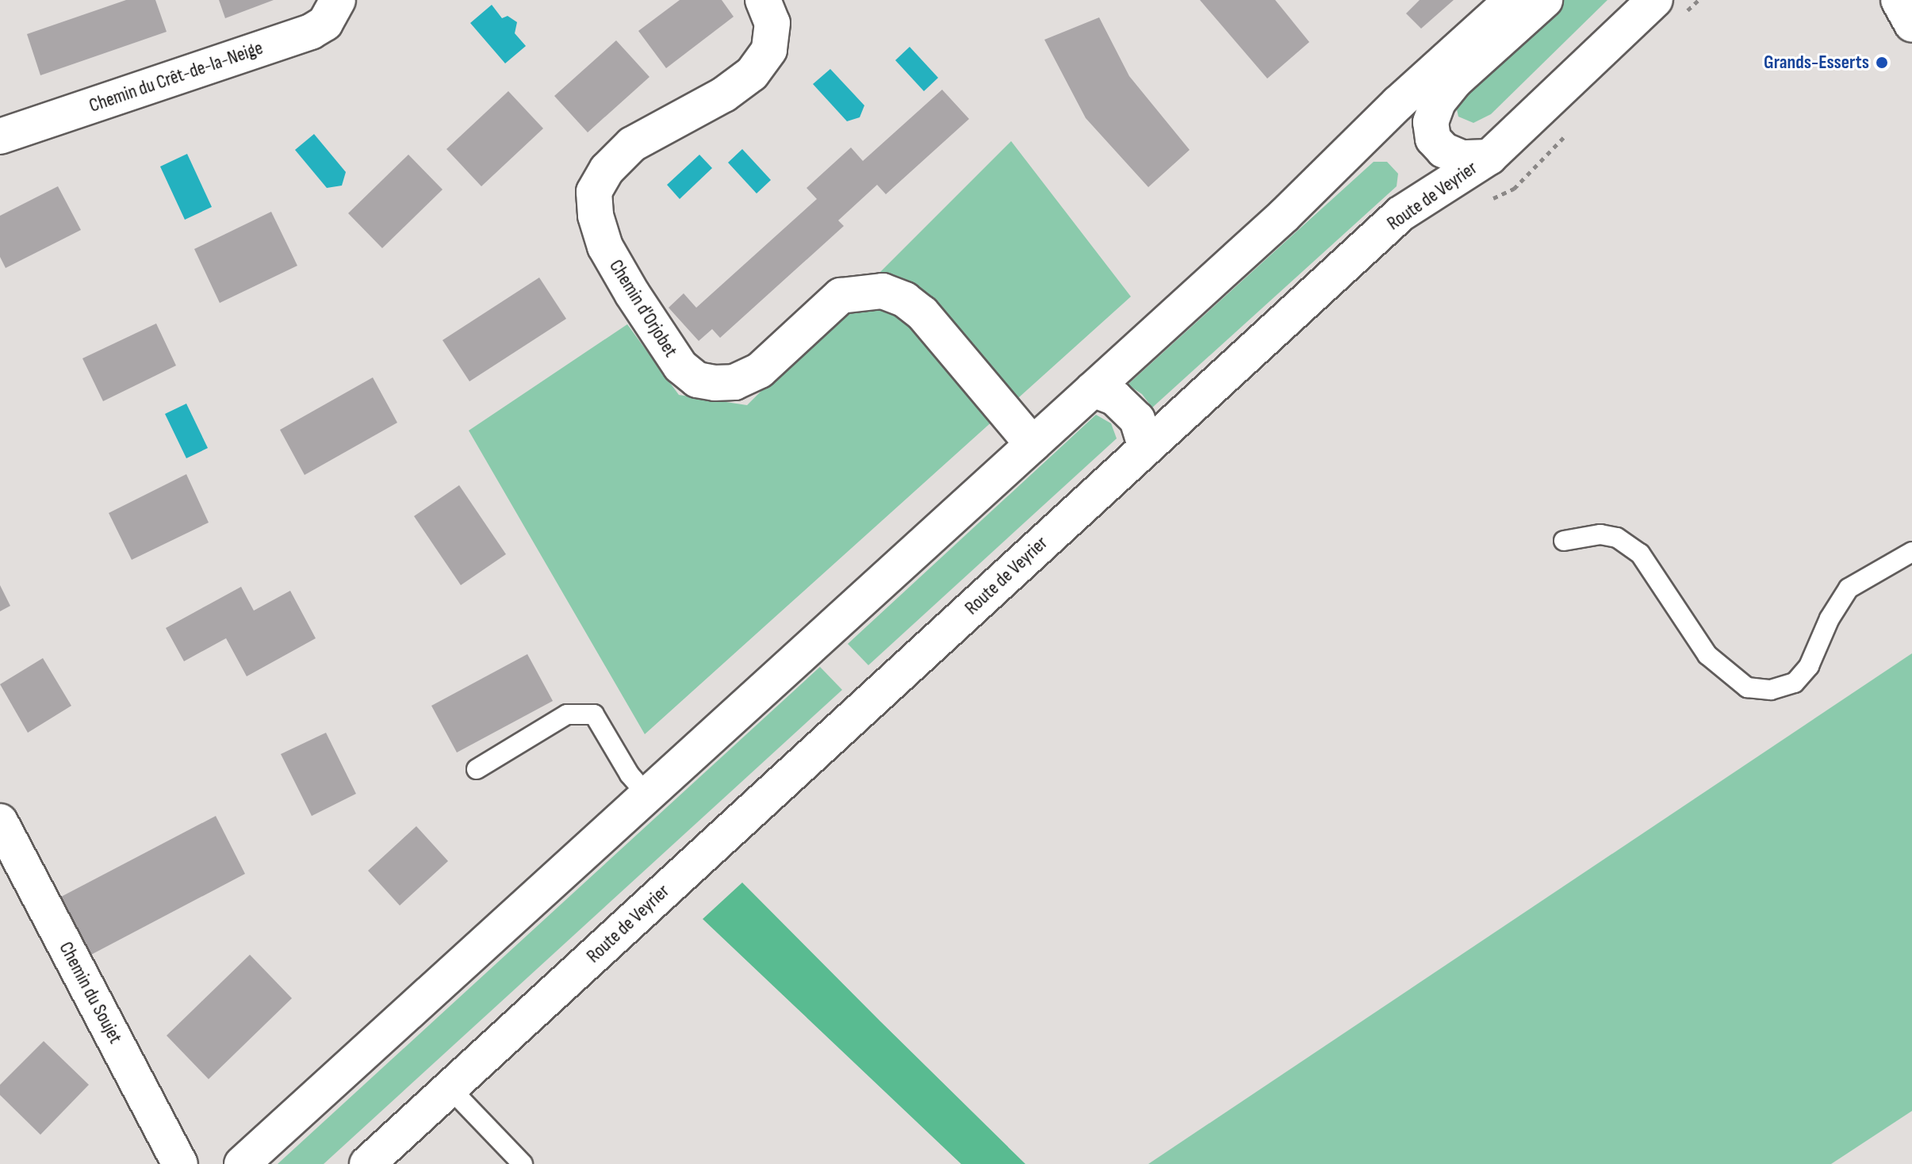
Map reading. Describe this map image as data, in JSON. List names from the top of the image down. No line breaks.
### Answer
{"streets":{"main road":["Chemin du Crêt-de-la-Neige","Route de Veyrier","Chemin d'Orjobet","Chemin du Soujet"]},"places":["Grands-Esserts"]}
